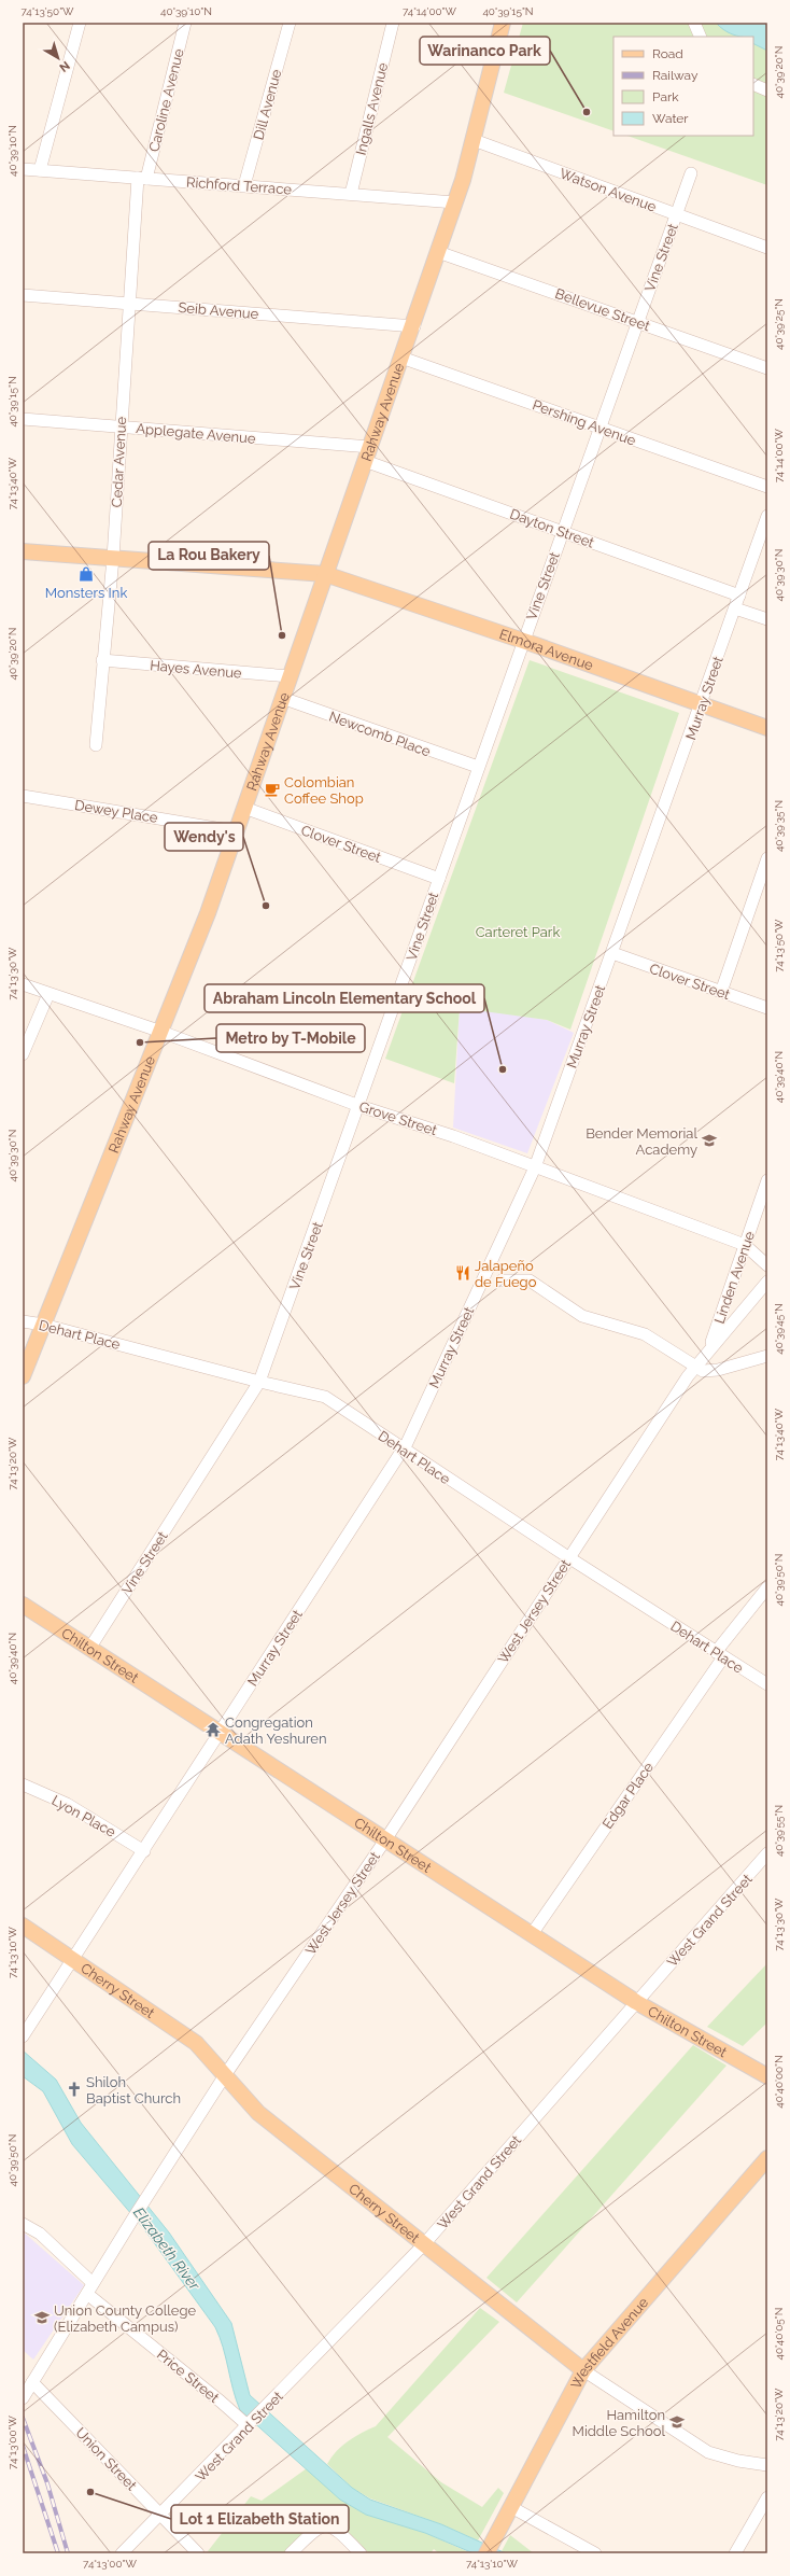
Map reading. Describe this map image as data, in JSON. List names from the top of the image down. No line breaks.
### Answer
{"streets":{"main road":["Rahway Avenue","Elmora Avenue","Chilton Street","Cherry Street","Westfield Avenue"],"street":["Caroline Avenue","Dill Avenue","Ingalls Avenue","Richford Terrace","Watson Avenue","Vine Street","Bellevue Street","Seib Avenue","Pershing Avenue","Applegate Avenue","Cedar Avenue","Dayton Street","Hayes Avenue","Murray Street","Newcomb Place","Dewey Place","Clover Street","Grove Street","Linden Avenue","Dehart Place","West Jersey Street","Edgar Place","Lyon Place","West Grand Street","Price Street","Union Street"]},"crossings":[["Caroline Avenue","Richford Terrace"],["Caroline Avenue","Cedar Avenue"],["Dill Avenue","Richford Terrace"],["Ingalls Avenue","Richford Terrace"],["Richford Terrace","Rahway Avenue"],["Richford Terrace","Cedar Avenue"],["Watson Avenue","Vine Street"],["Watson Avenue","Rahway Avenue"],["Vine Street","Bellevue Street"],["Vine Street","Pershing Avenue"],["Vine Street","Dayton Street"],["Vine Street","Elmora Avenue"],["Vine Street","Newcomb Place"],["Vine Street","Clover Street"],["Vine Street","Grove Street"],["Vine Street","Dehart Place"],["Vine Street","Chilton Street"],["Bellevue Street","Rahway Avenue"],["Seib Avenue","Rahway Avenue"],["Seib Avenue","Cedar Avenue"],["Rahway Avenue","Pershing Avenue"],["Rahway Avenue","Applegate Avenue"],["Rahway Avenue","Dayton Street"],["Rahway Avenue","Elmora Avenue"],["Rahway Avenue","Hayes Avenue"],["Rahway Avenue","Newcomb Place"],["Rahway Avenue","Dewey Place"],["Rahway Avenue","Clover Street"],["Rahway Avenue","Grove Street"],["Rahway Avenue","Dehart Place"],["Applegate Avenue","Cedar Avenue"],["Applegate Avenue","Dayton Street"],["Cedar Avenue","Elmora Avenue"],["Cedar Avenue","Hayes Avenue"],["Dayton Street","Murray Street"],["Elmora Avenue","Murray Street"],["Murray Street","Clover Street"],["Murray Street","Grove Street"],["Murray Street","Dehart Place"],["Murray Street","Chilton Street"],["Murray Street","Lyon Place"],["Murray Street","Cherry Street"],["Grove Street","Linden Avenue"],["Linden Avenue","West Jersey Street"],["Dehart Place","West Jersey Street"],["Dehart Place","Edgar Place"],["West Jersey Street","Chilton Street"],["West Jersey Street","Cherry Street"],["West Jersey Street","Price Street"],["West Jersey Street","Union Street"],["Chilton Street","Edgar Place"],["Chilton Street","West Grand Street"],["West Grand Street","Cherry Street"],["West Grand Street","Price Street"],["West Grand Street","Union Street"],["Cherry Street","Westfield Avenue"]],"water":["Elizabeth River"],"parks":["Carteret Park"],"places":{"other":["Warinanco Park","La Rou Bakery","Wendy's","Metro by T-Mobile","Abraham Lincoln Elementary School","Lot 1 Elizabeth Station"],"shop":["Monsters Ink"],"cafe":["Colombian Coffee Shop"],"school or university":["Bender Memorial Academy","Union County College (Elizabeth Campus)","Hamilton Middle School"],"restaurant":["Jalapeño de Fuego"],"temple":["Congregation Adath Yeshuren"],"church":["Shiloh Baptist Church"]},"legend":["Road","Railway","Park","Water"],"north":"bottom right","coordinates":["74°13'50\"W","40°39'10\"N","74°14'00\"W","40°39'15\"N","40°39'20\"N","40°39'25\"N","74°13'40\"W","40°39'30\"N","40°39'35\"N","74°13'30\"W","40°39'40\"N","40°39'45\"N","74°13'20\"W","40°39'50\"N","40°39'55\"N","74°13'10\"W","40°40'00\"N","40°40'05\"N","74°13'00\"W"]}
